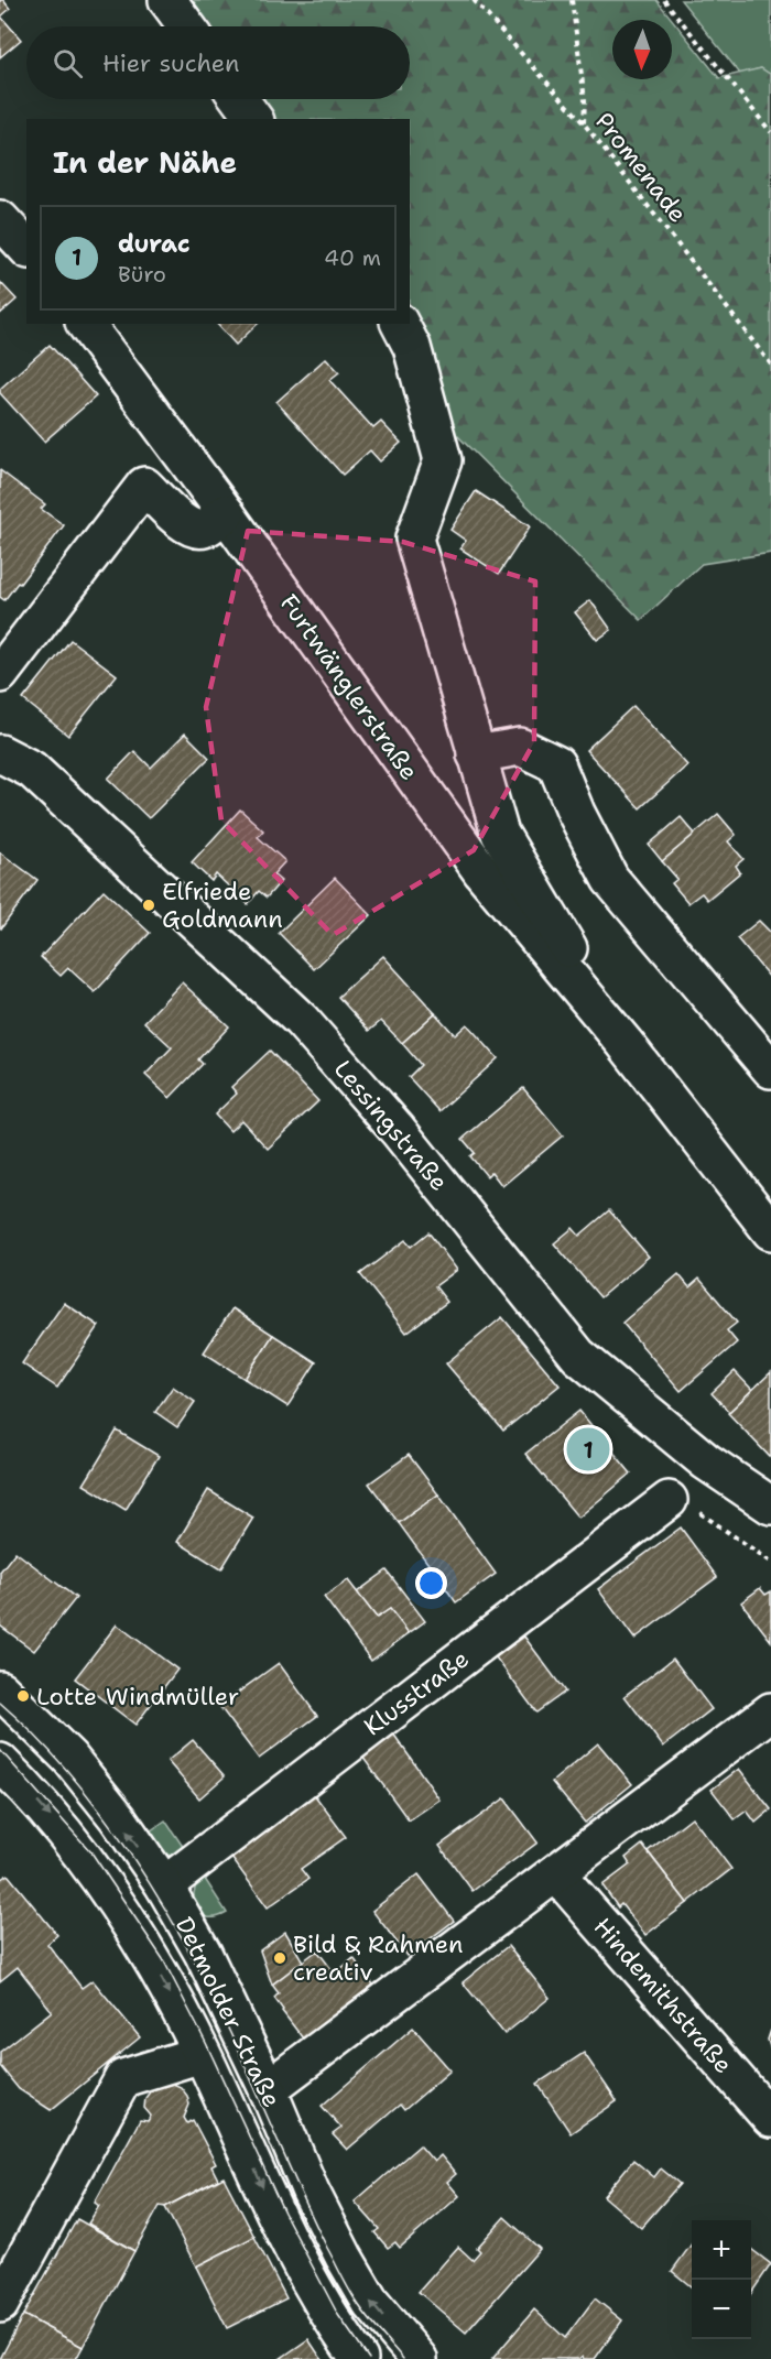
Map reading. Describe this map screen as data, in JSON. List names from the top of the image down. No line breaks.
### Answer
{"streets":{"street":["Furtwänglerstraße","Lessingstraße","Klusstraße","Hindemithstraße","Detmolder Straße"],"path":["Promenade"]},"crossings":[["Klusstraße","Detmolder Straße"]],"places":["Elfriede Goldmann","Lotte Windmüller","Bild & Rahmen creativ"],"north":"bottom","page":{"search":"Hier suchen","heading":"In der Nähe","list":[{"mark":"1","name":"durac","note":"Büro","value":"40 m"}],"pins":"1","map_buttons":["+","−"]}}
